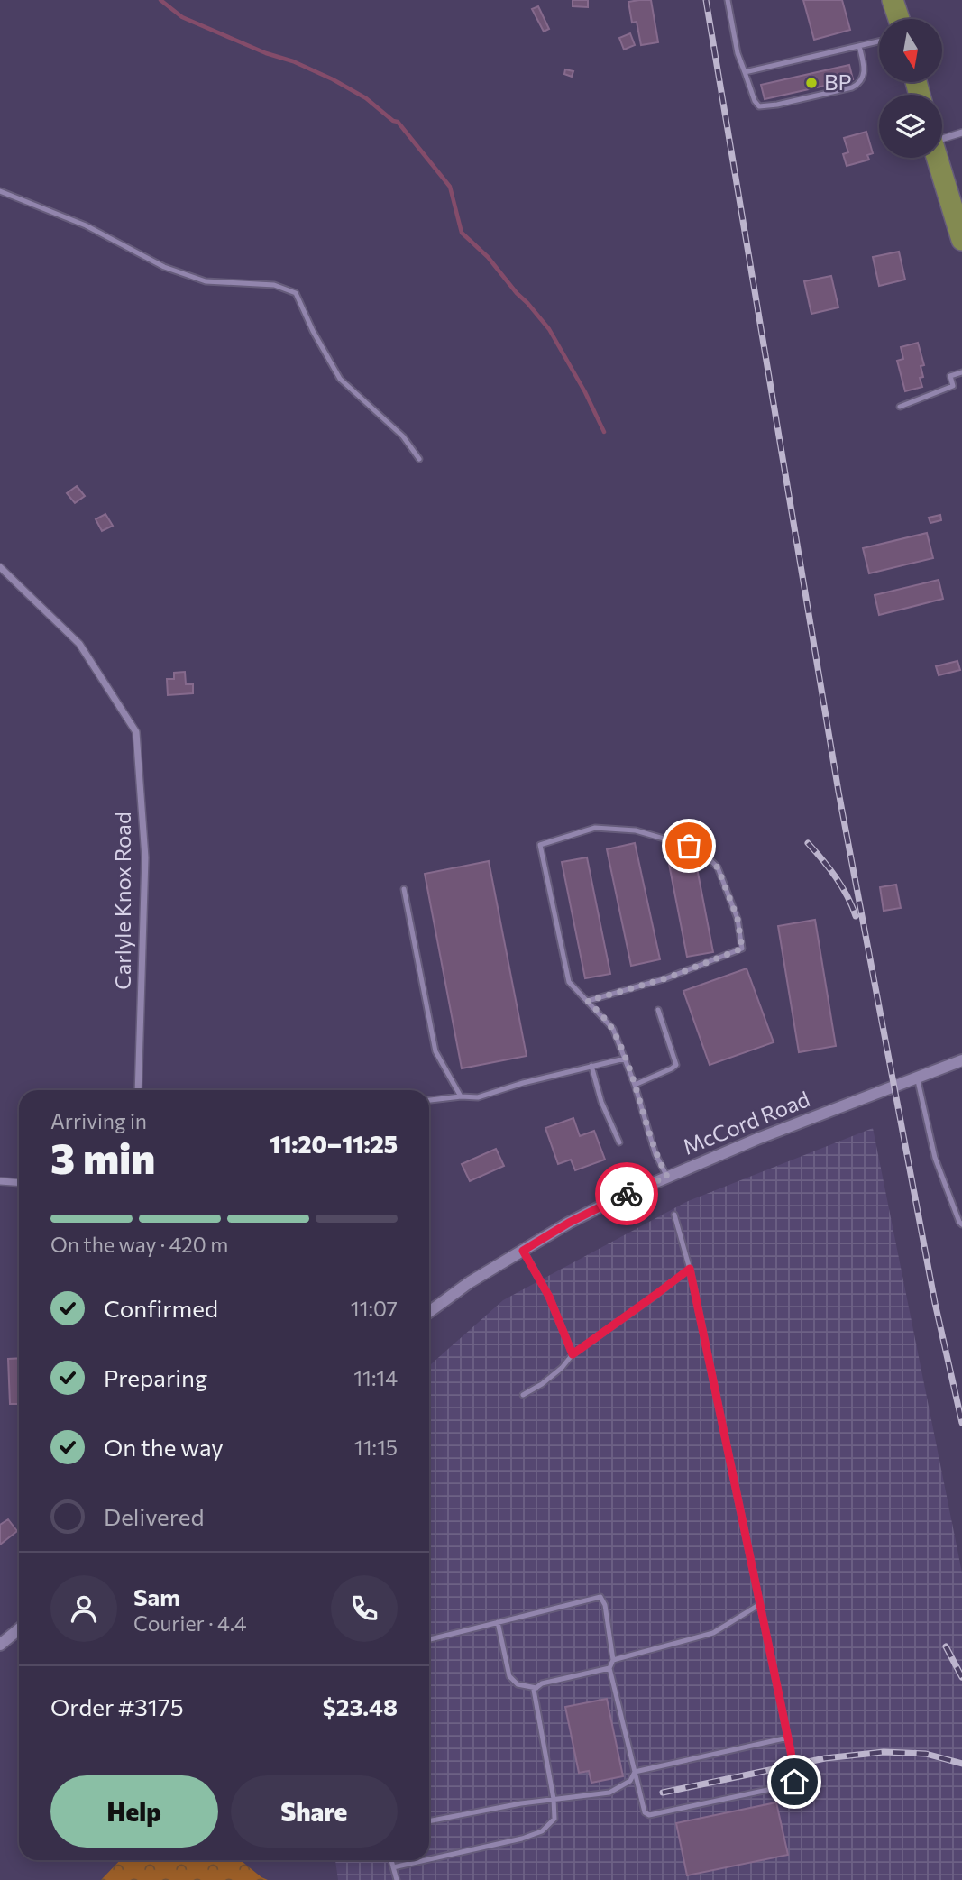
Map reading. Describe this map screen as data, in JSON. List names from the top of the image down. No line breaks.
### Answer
{"streets":{"street":["Carlyle Knox Road","McCord Road"]},"places":["BP"],"north":"bottom","page":{"heading":["3 min","Arriving in","11:20–11:25"],"panel":["Sam","Courier · 4.4","Order #3175","$23.48"],"bar":"On the way · 420 m","list":[["Confirmed","11:07"],["Preparing","11:14"],["On the way","11:15"],"Delivered"],"buttons":["Help","Share"]}}
